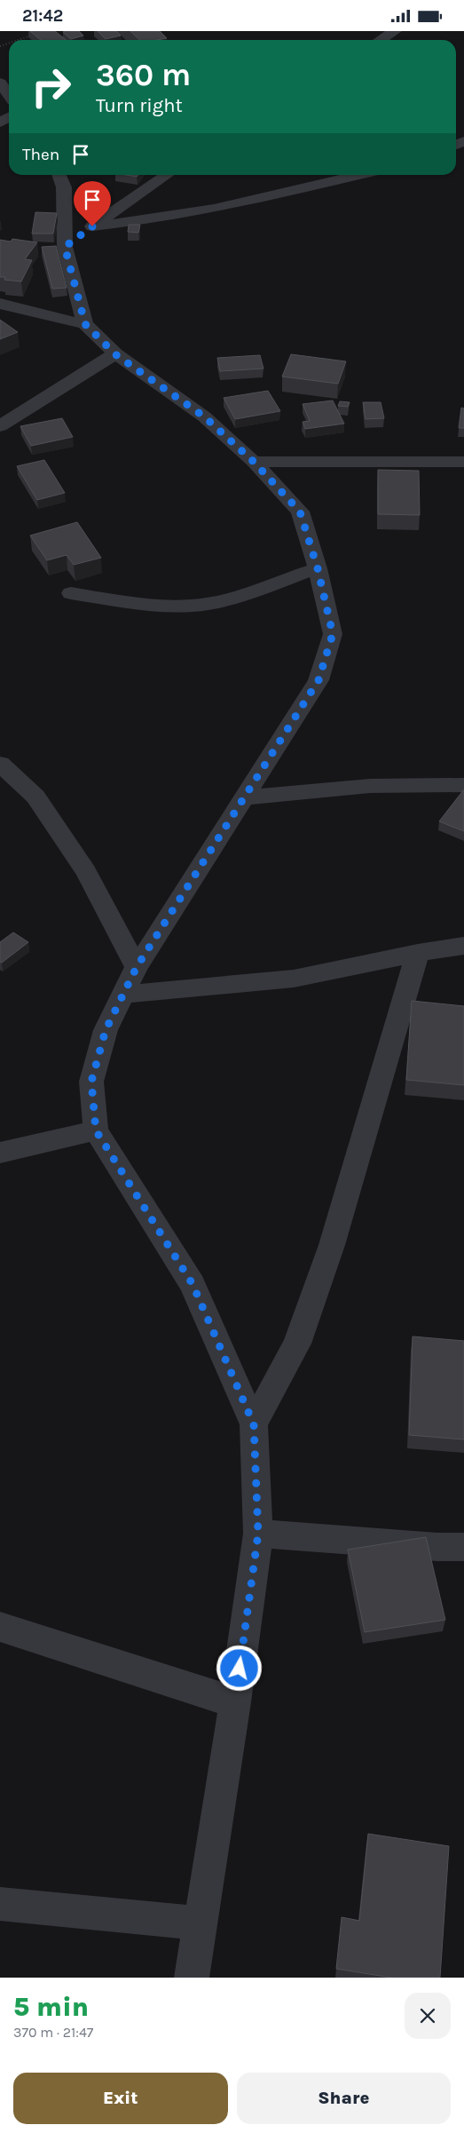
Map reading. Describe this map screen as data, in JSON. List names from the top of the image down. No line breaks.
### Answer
{"page":{"status":"21:42","turn":["360 m","Turn right"],"then":"Then","heading":["5 min","370 m · 21:47"],"buttons":["Exit","Share"]}}
